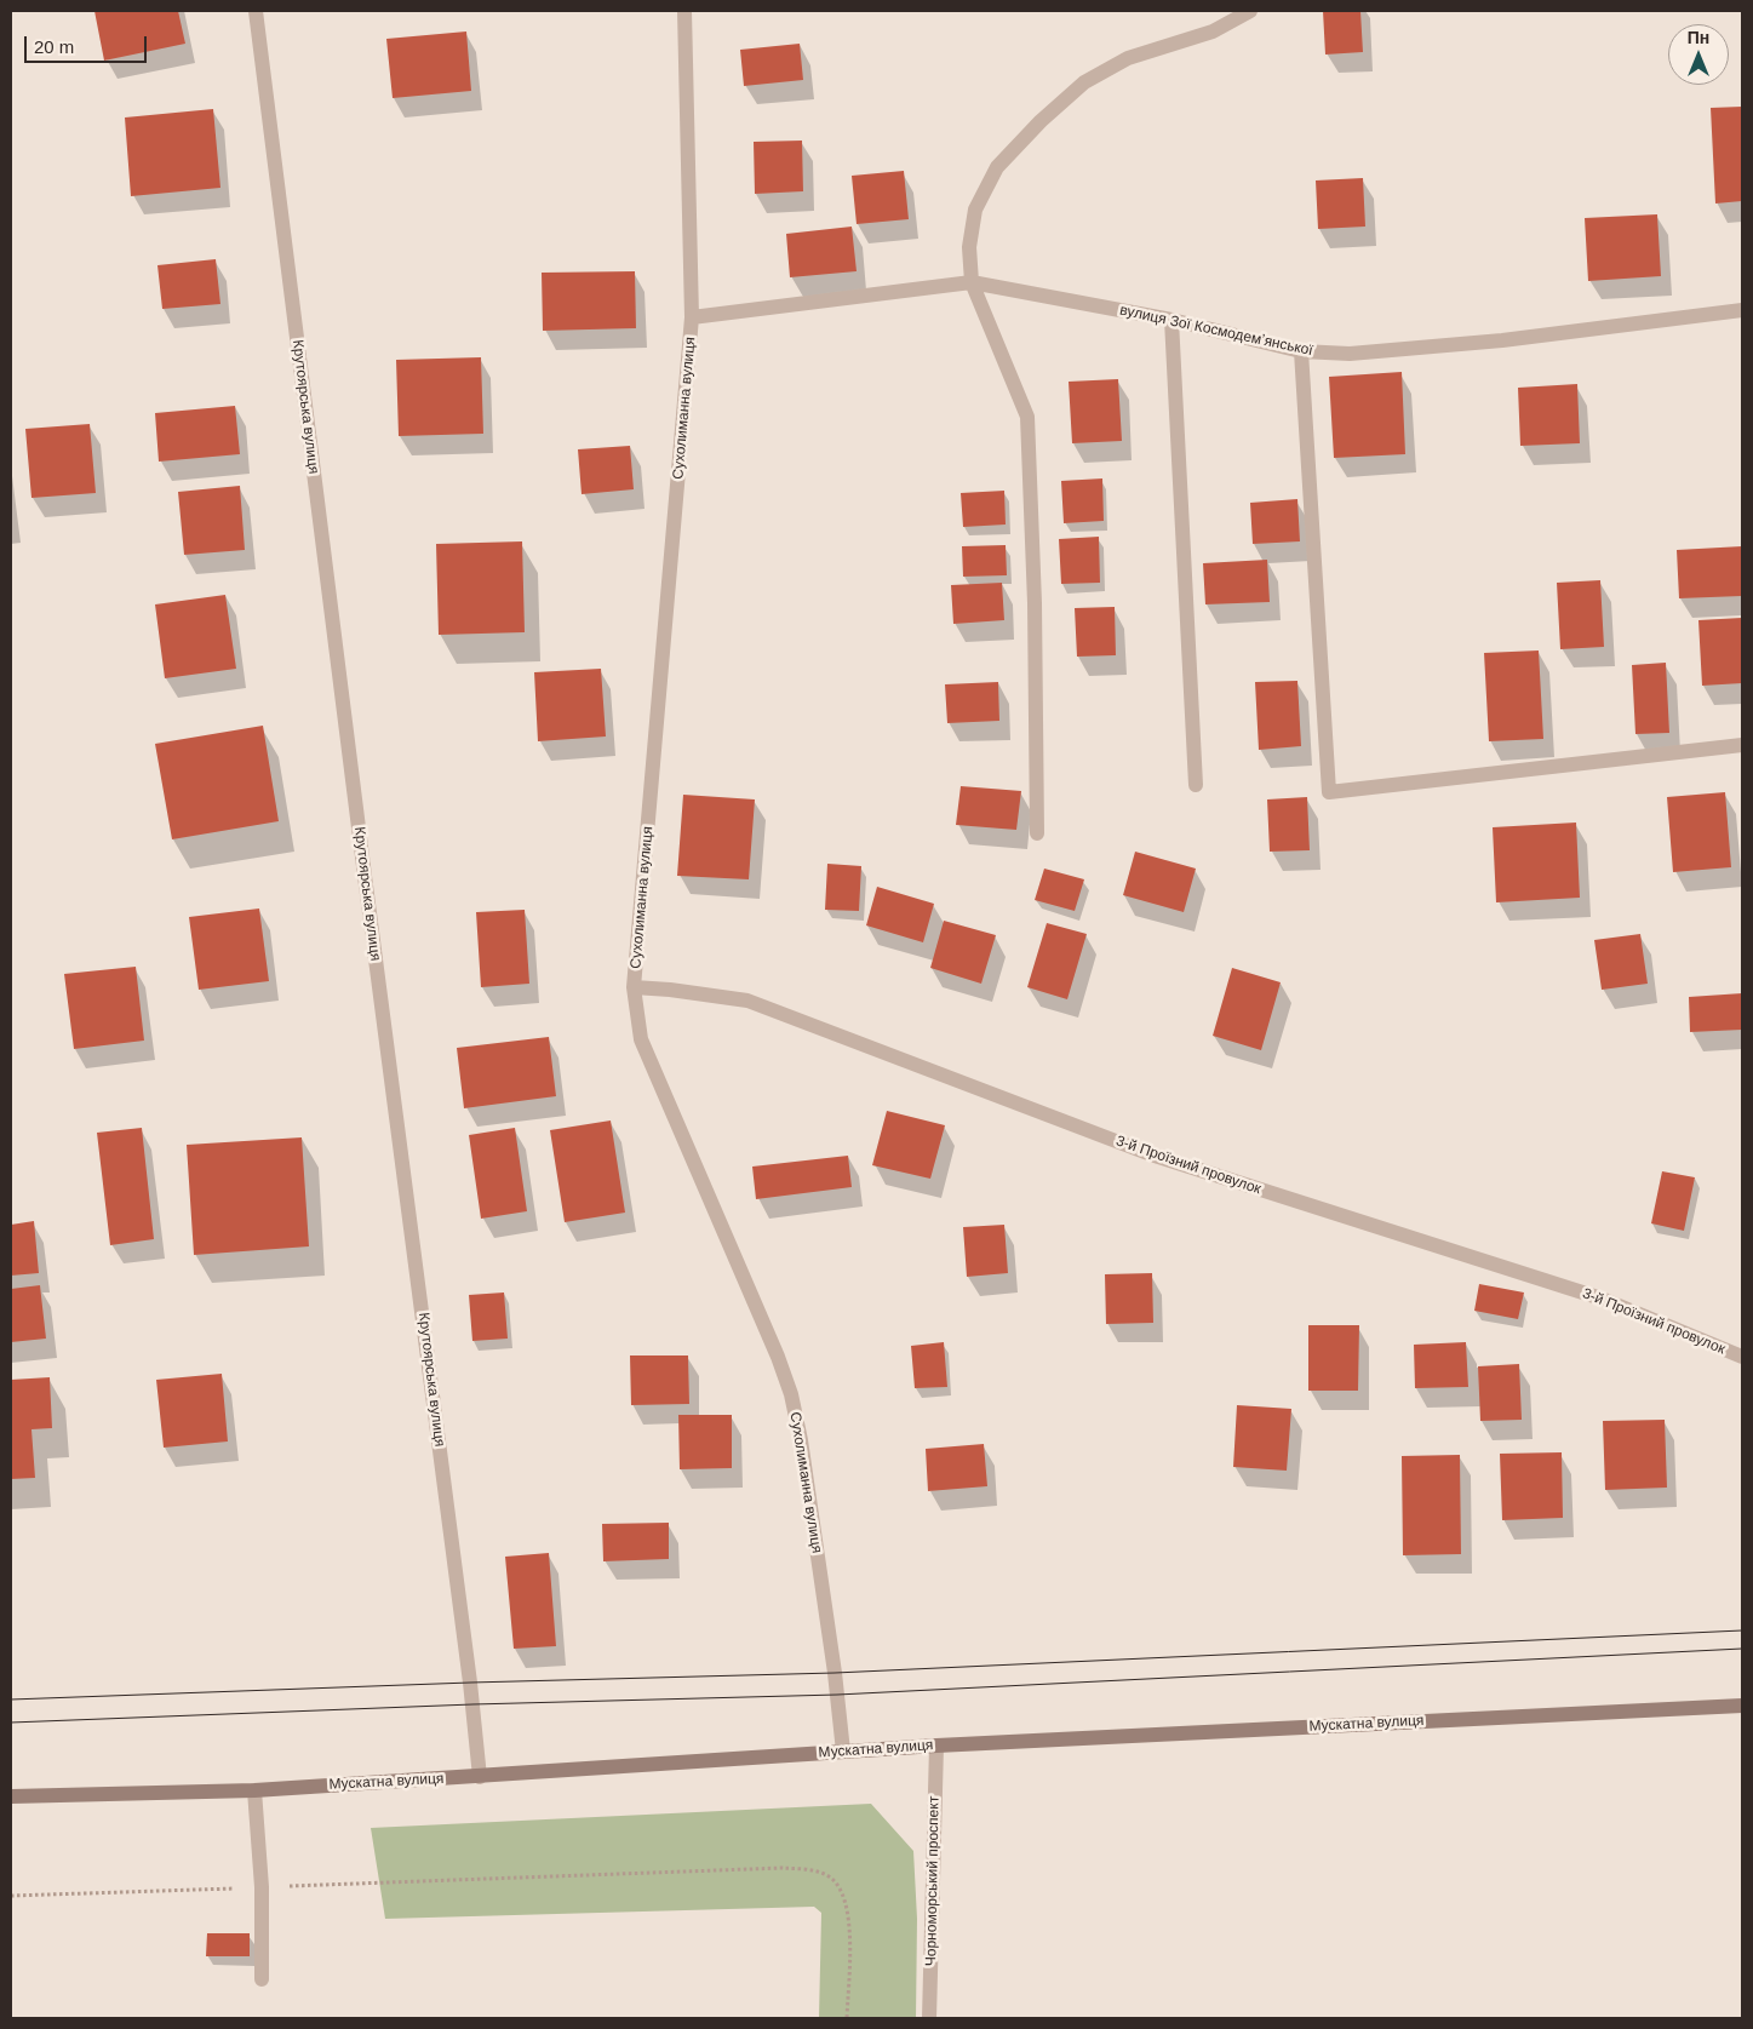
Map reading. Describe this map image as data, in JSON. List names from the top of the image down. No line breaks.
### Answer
{"streets":{"street":["вулиця Зої Космодемʼянської","Крутоярська вулиця","Сухолиманна вулиця","3-й Проїзний провулок","Мускатна вулиця","Чорноморський проспект"]},"crossings":[["вулиця Зої Космодемʼянської","Сухолиманна вулиця"],["Крутоярська вулиця","Мускатна вулиця"],["Сухолиманна вулиця","3-й Проїзний провулок"],["Сухолиманна вулиця","Мускатна вулиця"],["Мускатна вулиця","Чорноморський проспект"]],"scale_bar":"20 m","north":"top"}
